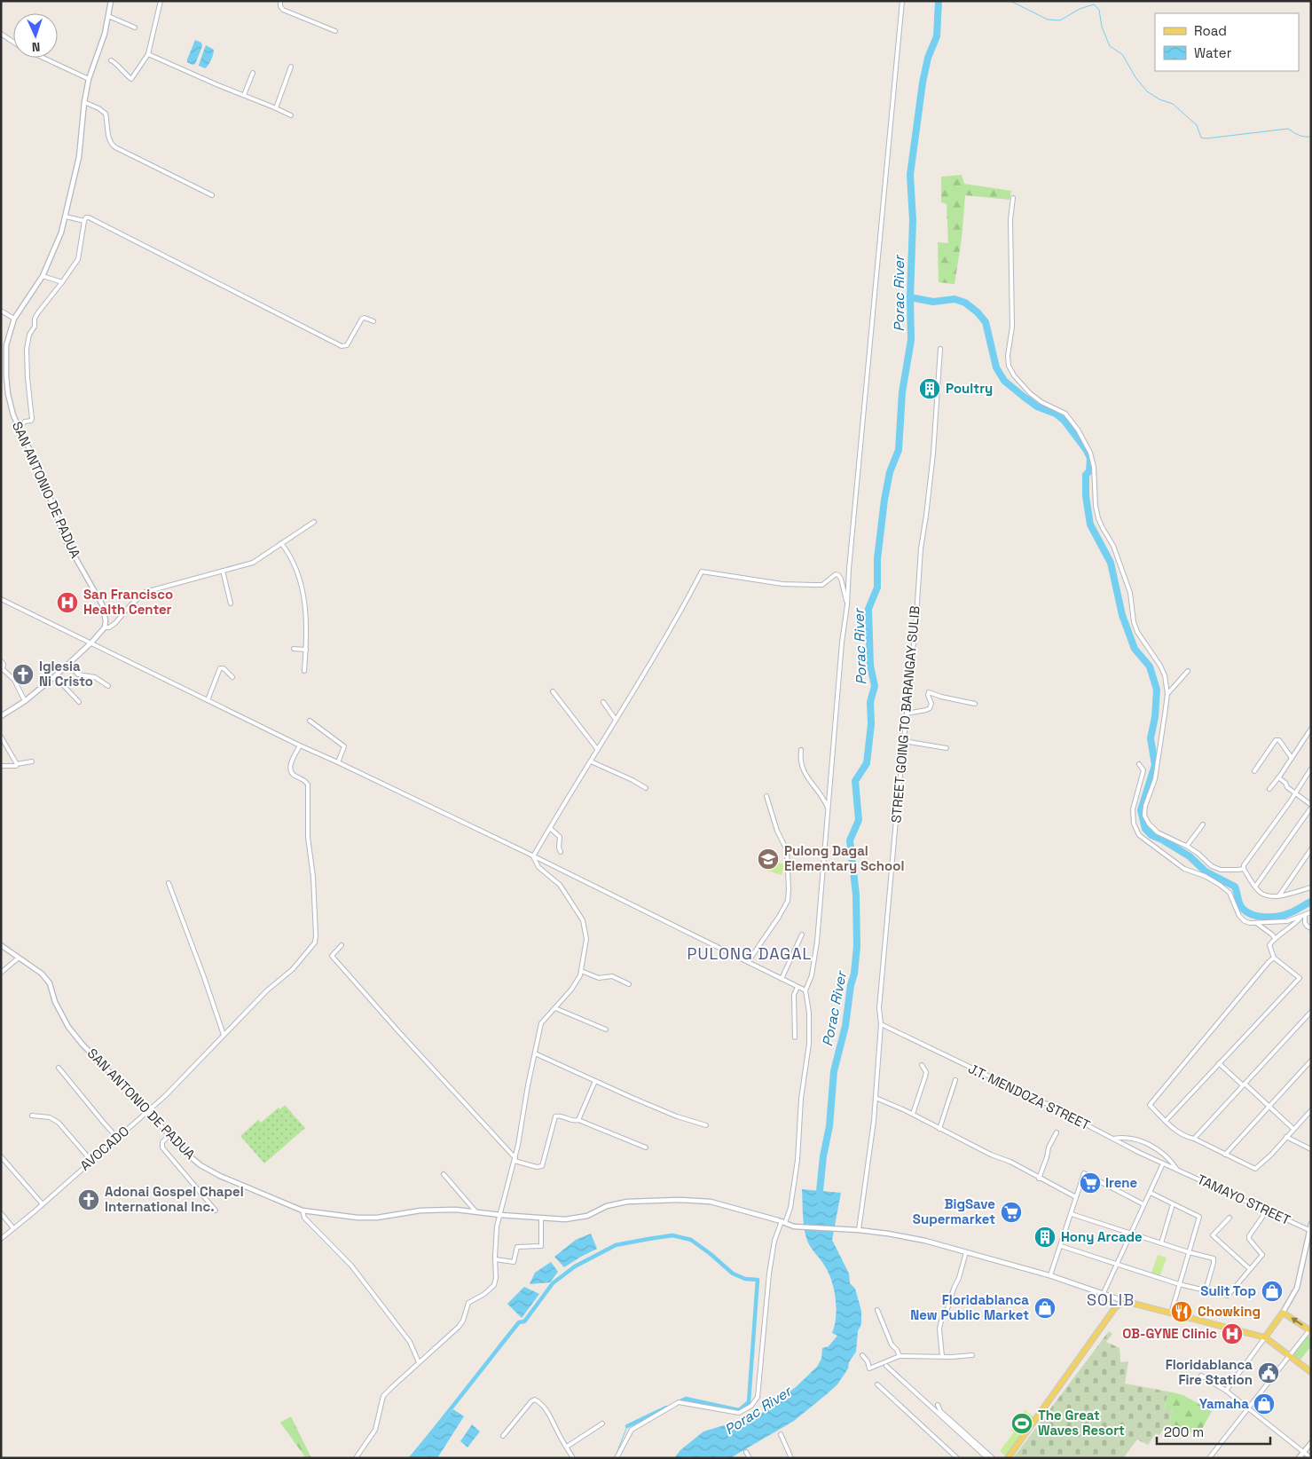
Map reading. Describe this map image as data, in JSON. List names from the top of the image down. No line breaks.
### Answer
{"streets":{"street":["SAN ANTONIO DE PADUA","STREET GOING TO BARANGAY SULIB","J.T. MENDOZA STREET","AVOCADO","TAMAYO STREET"]},"crossings":[["SAN ANTONIO DE PADUA","STREET GOING TO BARANGAY SULIB"],["SAN ANTONIO DE PADUA","AVOCADO"],["STREET GOING TO BARANGAY SULIB","J.T. MENDOZA STREET"],["J.T. MENDOZA STREET","TAMAYO STREET"]],"districts":["PULONG DAGAL","SOLIB"],"water":["Porac River"],"places":{"building":["Poultry","Hony Arcade"],"hospital":["San Francisco Health Center","OB-GYNE Clinic"],"church":["Iglesia Ni Cristo","Adonai Gospel Chapel International Inc."],"school or university":["Pulong Dagal Elementary School"],"supermarket":["Irene","BigSave Supermarket"],"shop":["Sulit Top","Floridablanca New Public Market","Yamaha"],"restaurant":["Chowking"],"public building":["Floridablanca Fire Station"],"sports":["The Great Waves Resort"]},"legend":["Road","Water"],"scale_bar":"200 m","north":"bottom"}
